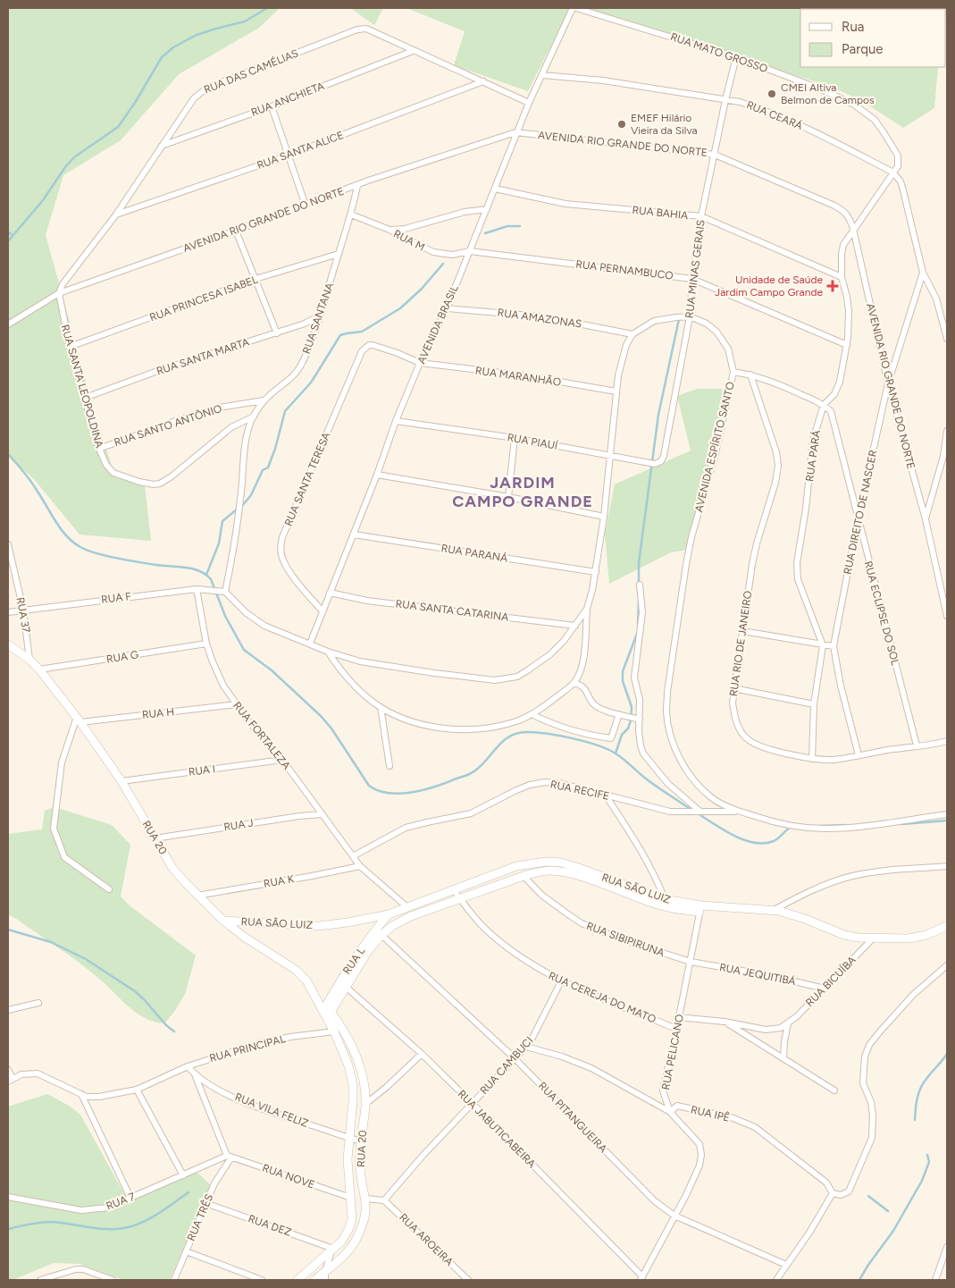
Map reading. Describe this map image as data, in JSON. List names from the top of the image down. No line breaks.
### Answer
{"streets":{"street":["RUA MATO GROSSO","RUA DAS CAMÉLIAS","RUA ANCHIETA","RUA CEARÁ","AVENIDA RIO GRANDE DO NORTE","RUA SANTA ALICE","RUA BAHIA","RUA M","RUA MINAS GERAIS","RUA PERNAMBUCO","RUA PRINCESA ISABEL","RUA SANTANA","RUA AMAZONAS","AVENIDA BRASIL","RUA SANTA MARTA","RUA MARANHÃO","RUA SANTA LEOPOLDINA","RUA SANTO ANTÔNIO","RUA PIAUÍ","AVENIDA ESPÍRITO SANTO","RUA PARÁ","RUA SANTA TERESA","RUA DIREITO DE NASCER","RUA PARANÁ","RUA F","RUA SANTA CATARINA","RUA ECLIPSE DO SOL","RUA 37","RUA RIO DE JANEIRO","RUA G","RUA H","RUA FORTALEZA","RUA I","RUA RECIFE","RUA J","RUA 20","RUA K","RUA SÃO LUIZ","RUA SIBIPIRUNA","RUA L","RUA JEQUITIBÁ","RUA BICUÍBA","RUA CEREJA DO MATO","RUA PRINCIPAL","RUA PELICANO","RUA CAMBUCI","RUA VILA FELIZ","RUA IPÊ","RUA PITANGUEIRA","RUA JABUTICABEIRA","RUA NOVE","RUA 7","RUA TRÊS","RUA DEZ","RUA AROEIRA"]},"crossings":[["RUA MATO GROSSO","RUA CEARÁ"],["RUA MATO GROSSO","RUA MINAS GERAIS"],["RUA MATO GROSSO","RUA PARÁ"],["RUA DAS CAMÉLIAS","RUA ANCHIETA"],["RUA DAS CAMÉLIAS","AVENIDA RIO GRANDE DO NORTE"],["RUA DAS CAMÉLIAS","RUA SANTA ALICE"],["RUA DAS CAMÉLIAS","AVENIDA BRASIL"],["RUA DAS CAMÉLIAS","RUA SANTA LEOPOLDINA"],["RUA CEARÁ","RUA MINAS GERAIS"],["RUA CEARÁ","AVENIDA BRASIL"],["RUA CEARÁ","RUA PARÁ"],["AVENIDA RIO GRANDE DO NORTE","RUA MINAS GERAIS"],["AVENIDA RIO GRANDE DO NORTE","RUA SANTANA"],["AVENIDA RIO GRANDE DO NORTE","AVENIDA BRASIL"],["AVENIDA RIO GRANDE DO NORTE","RUA SANTA LEOPOLDINA"],["AVENIDA RIO GRANDE DO NORTE","RUA PARÁ"],["AVENIDA RIO GRANDE DO NORTE","RUA DIREITO DE NASCER"],["RUA BAHIA","RUA MINAS GERAIS"],["RUA BAHIA","AVENIDA BRASIL"],["RUA BAHIA","RUA PARÁ"],["RUA M","RUA PERNAMBUCO"],["RUA M","RUA SANTANA"],["RUA M","AVENIDA BRASIL"],["RUA MINAS GERAIS","RUA PERNAMBUCO"],["RUA MINAS GERAIS","RUA PIAUÍ"],["RUA MINAS GERAIS","AVENIDA ESPÍRITO SANTO"],["RUA PERNAMBUCO","AVENIDA BRASIL"],["RUA PERNAMBUCO","RUA PARÁ"],["RUA PRINCESA ISABEL","RUA SANTANA"],["RUA PRINCESA ISABEL","RUA SANTA LEOPOLDINA"],["RUA SANTANA","RUA SANTA MARTA"],["RUA SANTANA","RUA SANTA LEOPOLDINA"],["RUA SANTANA","RUA SANTO ANTÔNIO"],["RUA SANTANA","RUA F"],["RUA AMAZONAS","AVENIDA BRASIL"],["AVENIDA BRASIL","RUA MARANHÃO"],["AVENIDA BRASIL","RUA PIAUÍ"],["AVENIDA BRASIL","RUA SANTA TERESA"],["AVENIDA BRASIL","RUA PARANÁ"],["AVENIDA BRASIL","RUA SANTA CATARINA"],["RUA SANTA MARTA","RUA SANTA LEOPOLDINA"],["RUA MARANHÃO","RUA SANTA TERESA"],["RUA SANTA LEOPOLDINA","RUA SANTO ANTÔNIO"],["AVENIDA ESPÍRITO SANTO","RUA RECIFE"],["RUA PARÁ","RUA ECLIPSE DO SOL"],["RUA PARÁ","RUA RIO DE JANEIRO"],["RUA DIREITO DE NASCER","RUA ECLIPSE DO SOL"],["RUA DIREITO DE NASCER","RUA RIO DE JANEIRO"],["RUA F","RUA 37"],["RUA F","RUA FORTALEZA"],["RUA ECLIPSE DO SOL","RUA RIO DE JANEIRO"],["RUA 37","RUA 20"],["RUA G","RUA FORTALEZA"],["RUA G","RUA 20"],["RUA H","RUA FORTALEZA"],["RUA H","RUA 20"],["RUA FORTALEZA","RUA I"],["RUA FORTALEZA","RUA RECIFE"],["RUA FORTALEZA","RUA J"],["RUA FORTALEZA","RUA K"],["RUA I","RUA 20"],["RUA J","RUA 20"],["RUA 20","RUA K"],["RUA 20","RUA SÃO LUIZ"],["RUA 20","RUA L"],["RUA 20","RUA PRINCIPAL"],["RUA 20","RUA VILA FELIZ"],["RUA 20","RUA NOVE"],["RUA 20","RUA DEZ"],["RUA SÃO LUIZ","RUA SIBIPIRUNA"],["RUA SÃO LUIZ","RUA L"],["RUA SÃO LUIZ","RUA BICUÍBA"],["RUA SÃO LUIZ","RUA CEREJA DO MATO"],["RUA SÃO LUIZ","RUA PELICANO"],["RUA SÃO LUIZ","RUA PITANGUEIRA"],["RUA SÃO LUIZ","RUA JABUTICABEIRA"],["RUA SIBIPIRUNA","RUA JEQUITIBÁ"],["RUA SIBIPIRUNA","RUA PELICANO"],["RUA JEQUITIBÁ","RUA BICUÍBA"],["RUA JEQUITIBÁ","RUA PELICANO"],["RUA CEREJA DO MATO","RUA PELICANO"],["RUA CEREJA DO MATO","RUA CAMBUCI"],["RUA PRINCIPAL","RUA VILA FELIZ"],["RUA PELICANO","RUA IPÊ"],["RUA PELICANO","RUA PITANGUEIRA"],["RUA PELICANO","RUA JABUTICABEIRA"],["RUA CAMBUCI","RUA PITANGUEIRA"],["RUA CAMBUCI","RUA JABUTICABEIRA"],["RUA CAMBUCI","RUA AROEIRA"],["RUA NOVE","RUA 7"],["RUA NOVE","RUA TRÊS"],["RUA 7","RUA TRÊS"],["RUA TRÊS","RUA DEZ"]],"districts":["JARDIM CAMPO GRANDE"],"places":{"other":["CMEI Altiva Belmon de Campos","EMEF Hilário Vieira da Silva"],"health":["Unidade de Saúde Jardim Campo Grande"]},"legend":["Rua","Parque"]}
